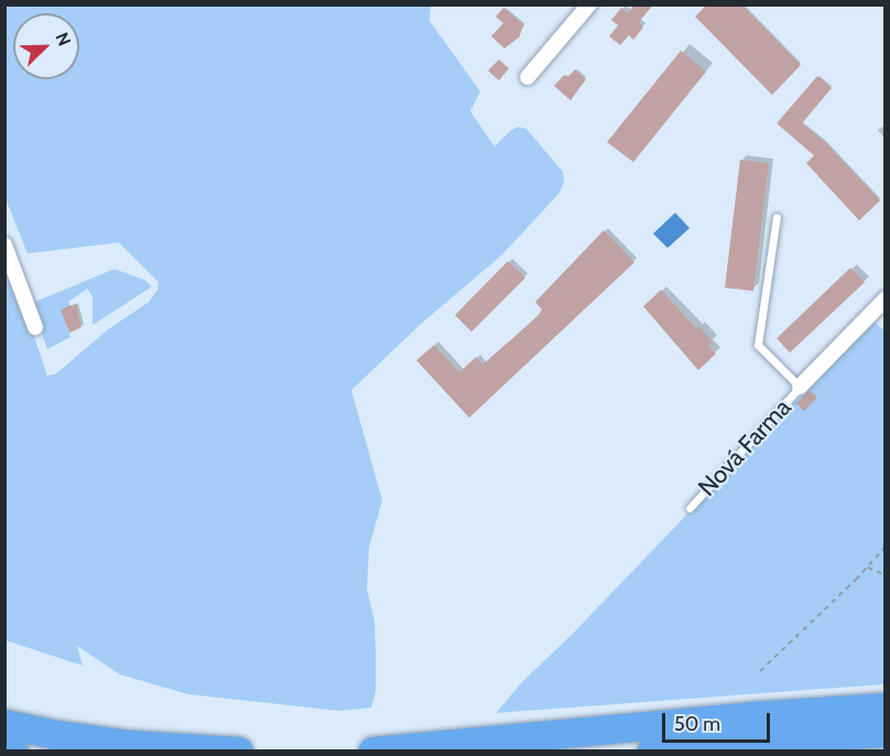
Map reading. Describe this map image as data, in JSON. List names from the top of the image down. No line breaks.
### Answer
{"streets":{"street":["Nová Farma"]},"scale_bar":"50 m","north":"top right"}
